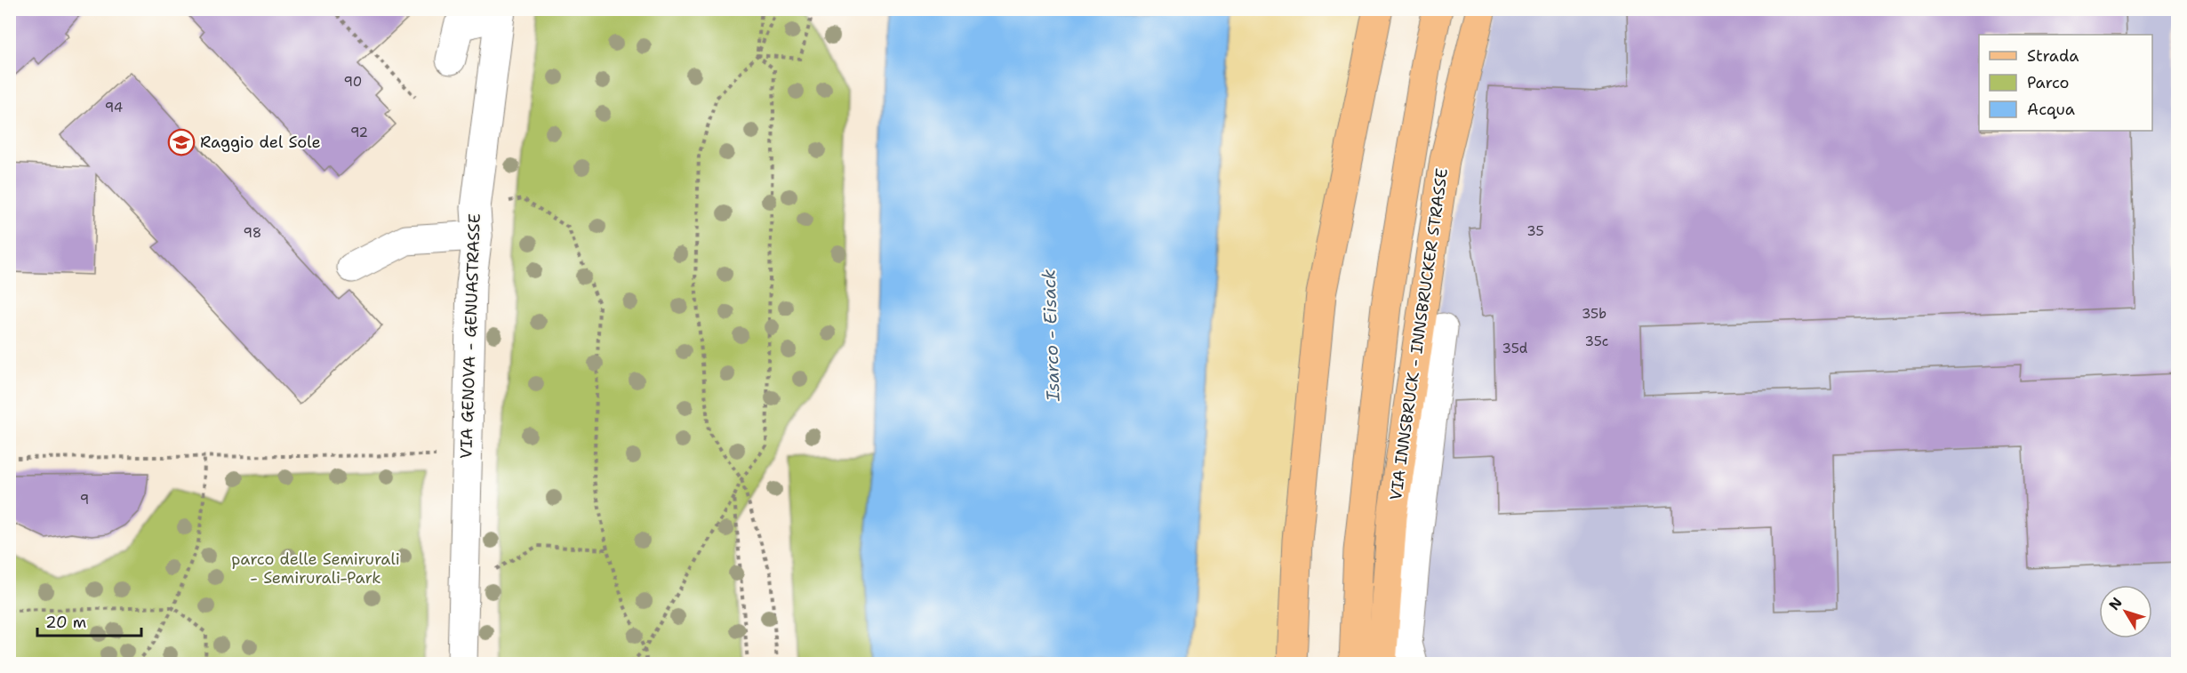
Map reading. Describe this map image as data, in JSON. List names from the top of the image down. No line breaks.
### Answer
{"streets":{"main road":["VIA INNSBRUCK - INNSBRUCKER STRASSE"],"street":["VIA GENOVA - GENUASTRASSE"]},"water":["Isarco - Eisack"],"parks":["parco delle Semirurali - Semirurali-Park"],"places":{"school or university":["Raggio del Sole"]},"house_numbers":["90","94","92","35","98","35b","35c","35d","9"],"legend":["Strada","Parco","Acqua"],"scale_bar":"20 m","north":"top left"}
